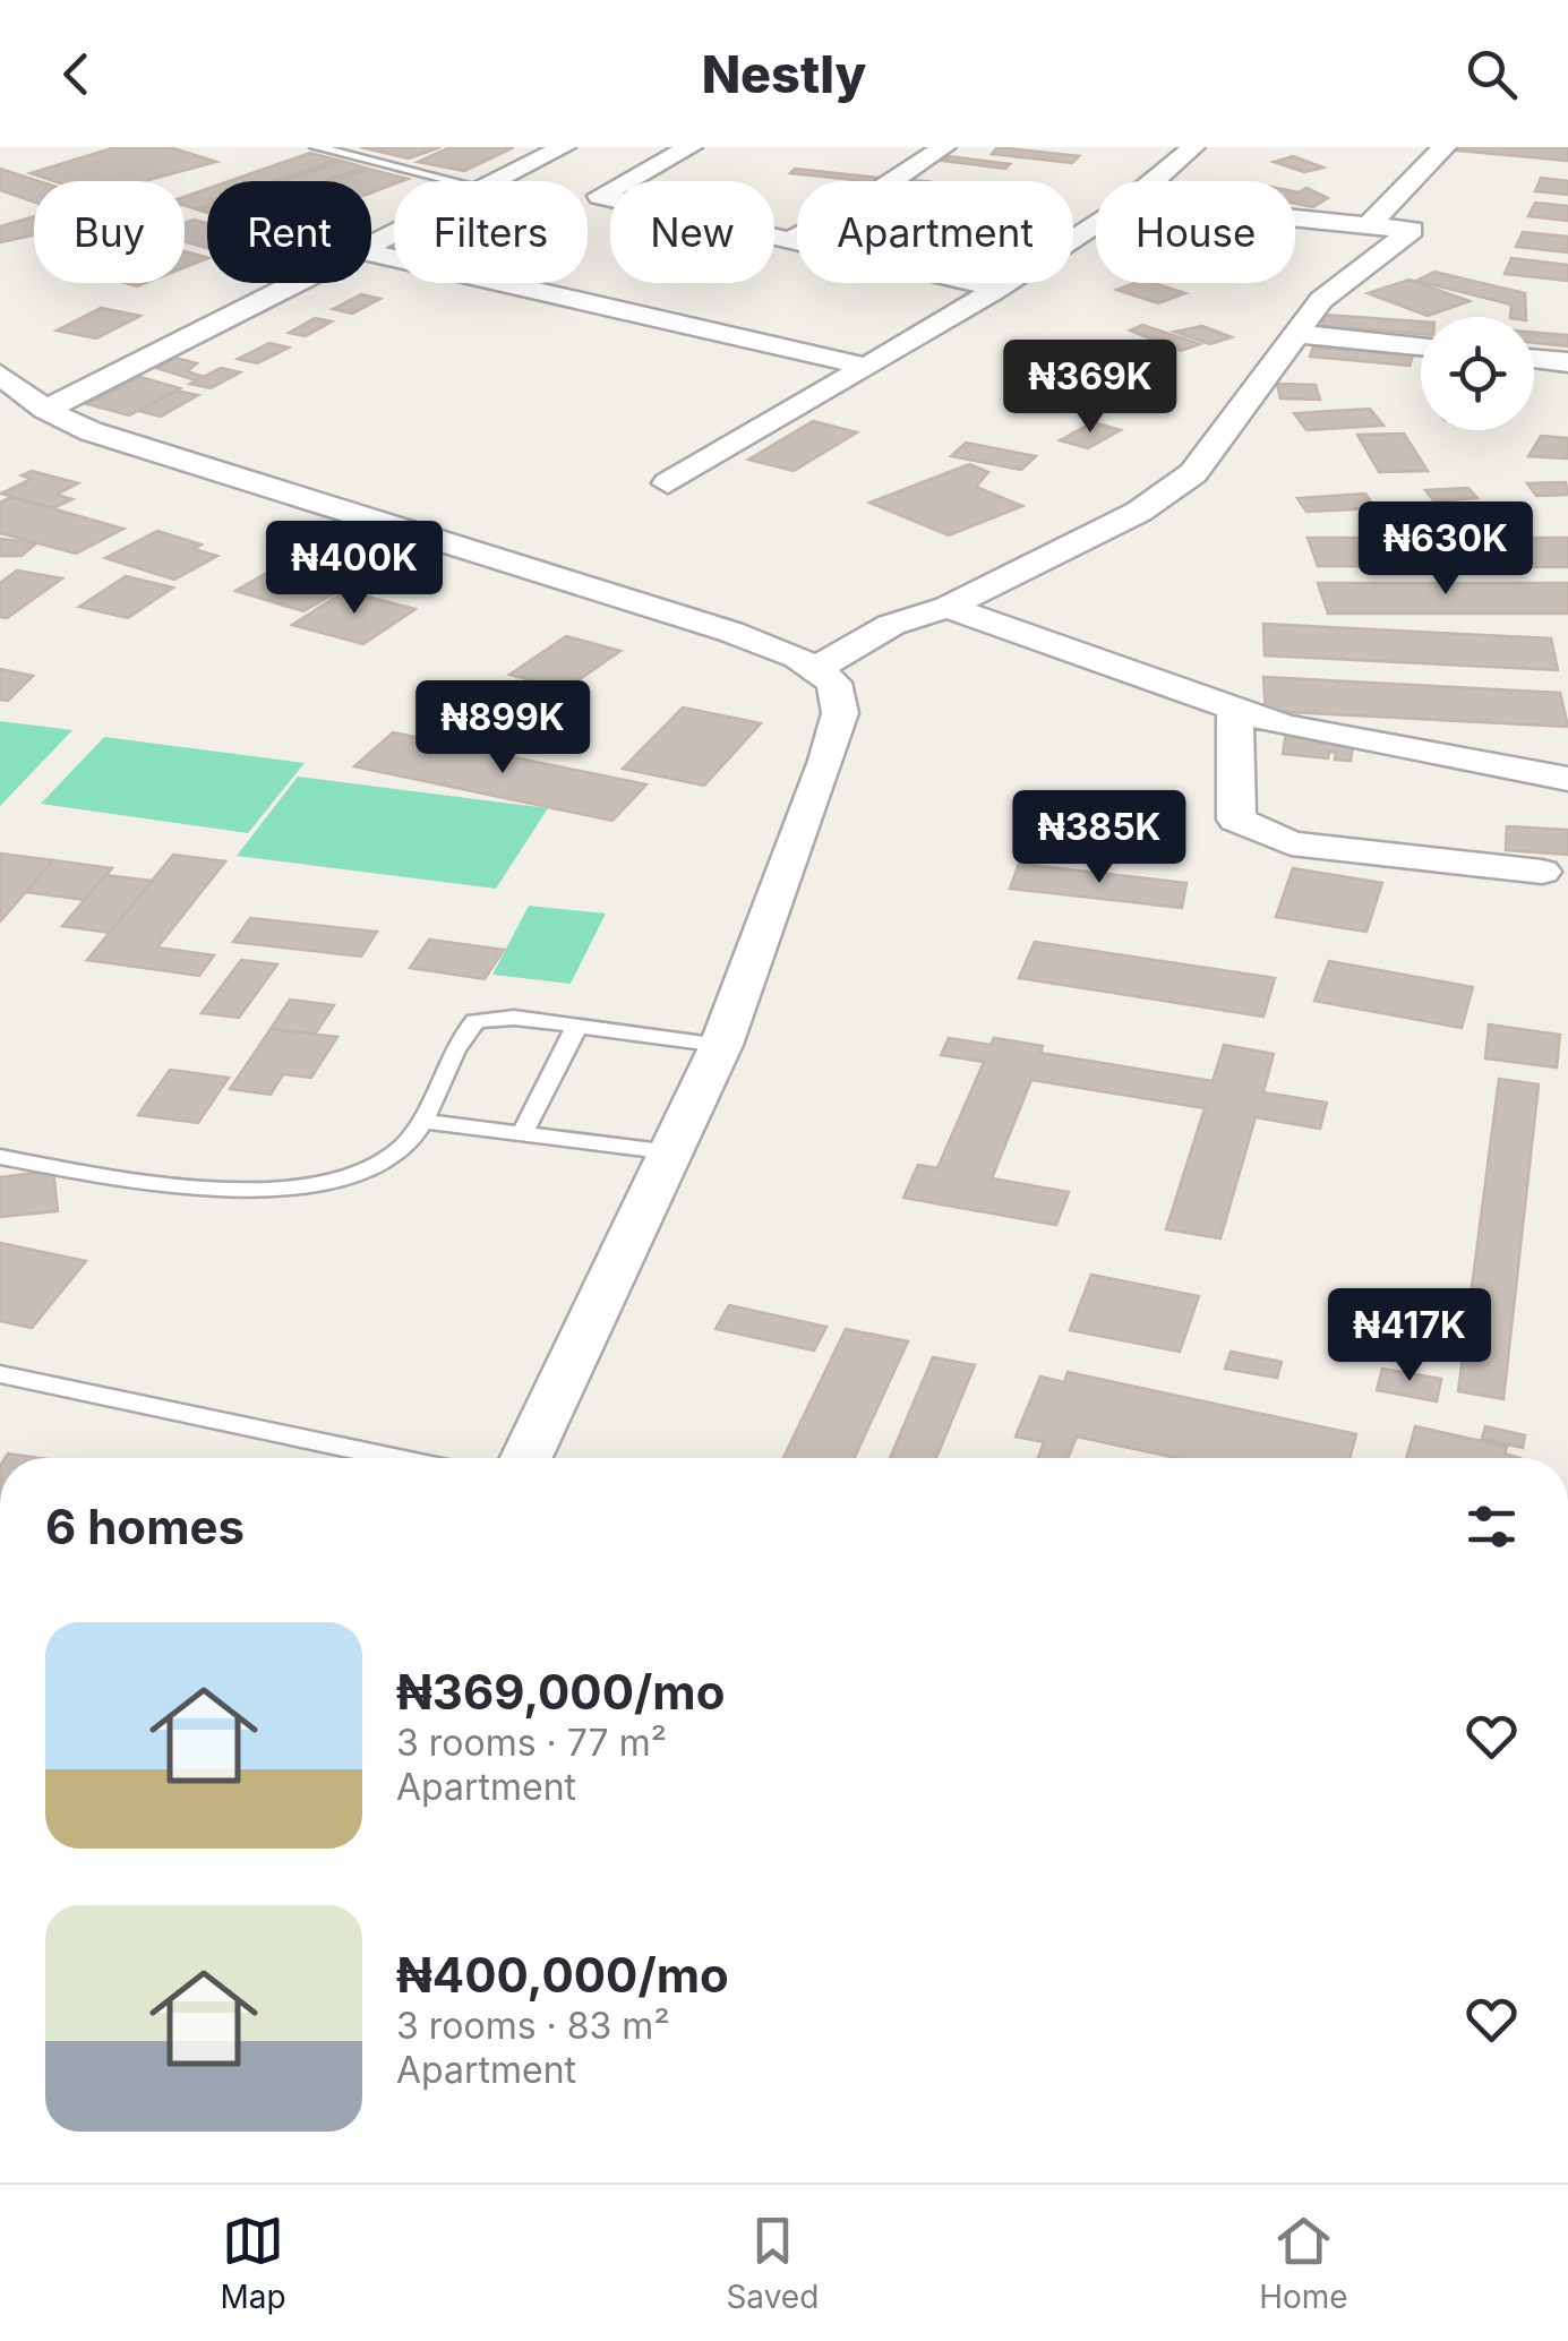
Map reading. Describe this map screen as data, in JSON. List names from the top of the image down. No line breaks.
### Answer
{"page":{"header":"Nestly","chip":["Buy","Rent","Filters","New","Apartment","House"],"price":["₦369K","₦630K","₦400K","₦899K","₦385K","₦417K"],"heading":"6 homes","list":[{"name":"₦369,000/mo","note":"3 rooms · 77 m² · Apartment"},{"name":"₦400,000/mo","note":"3 rooms · 83 m² · Apartment"}],"tabs":["Map","Saved","Home"]}}
